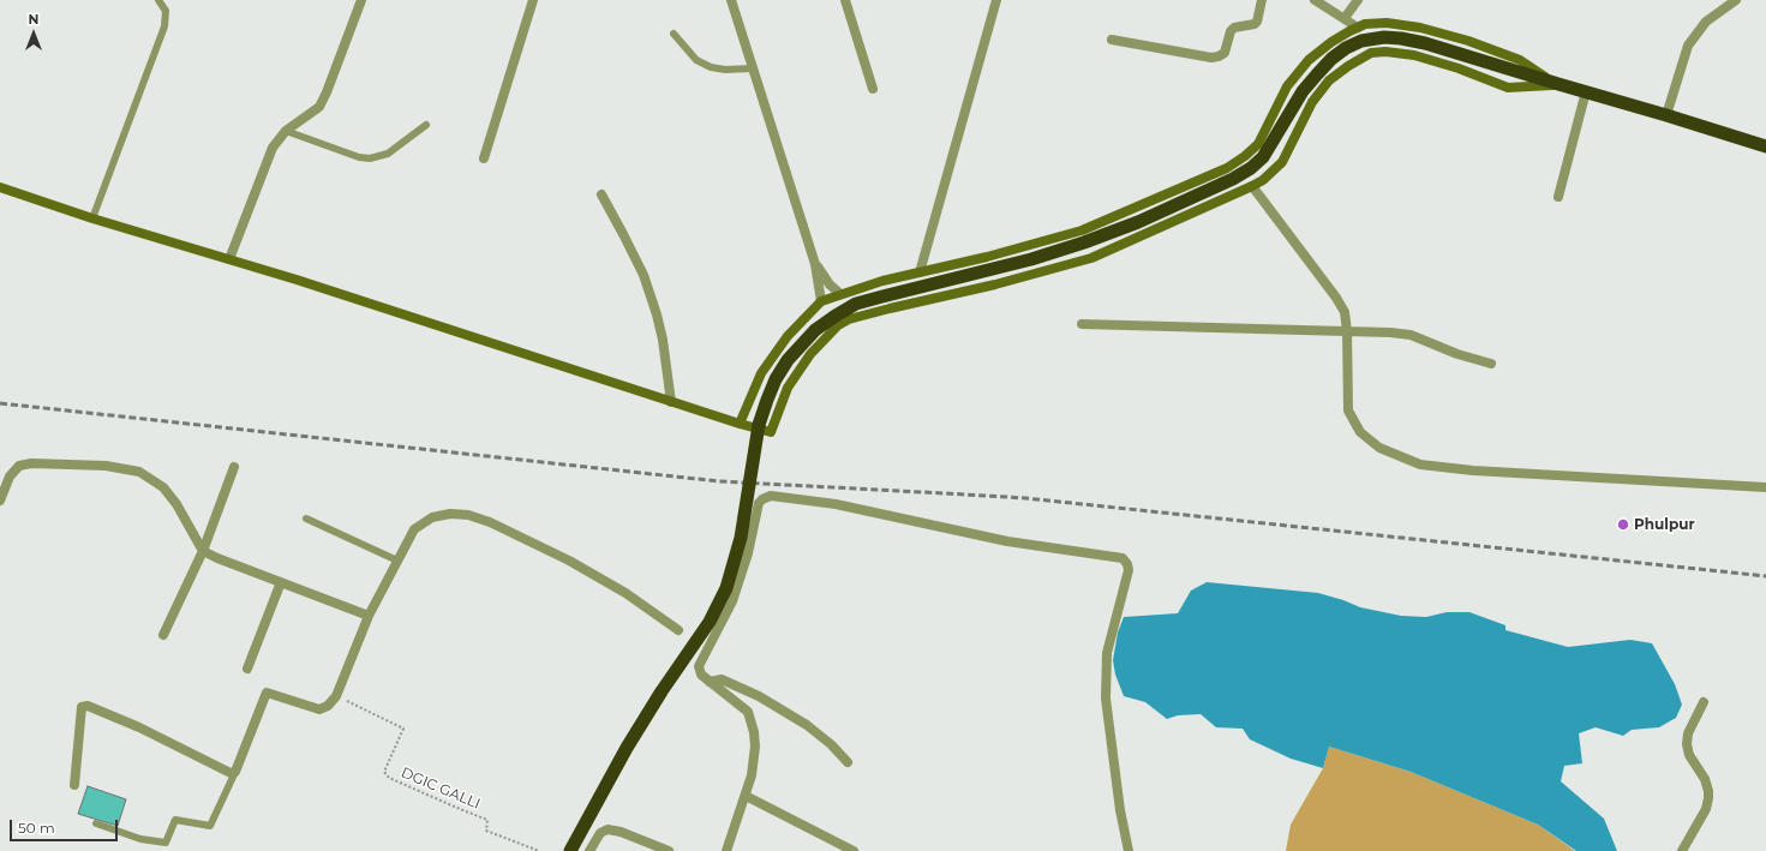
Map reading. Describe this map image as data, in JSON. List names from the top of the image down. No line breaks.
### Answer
{"streets":{"path":["DGIC GALLI"]},"places":["Phulpur"],"scale_bar":"50 m","north":"top"}
